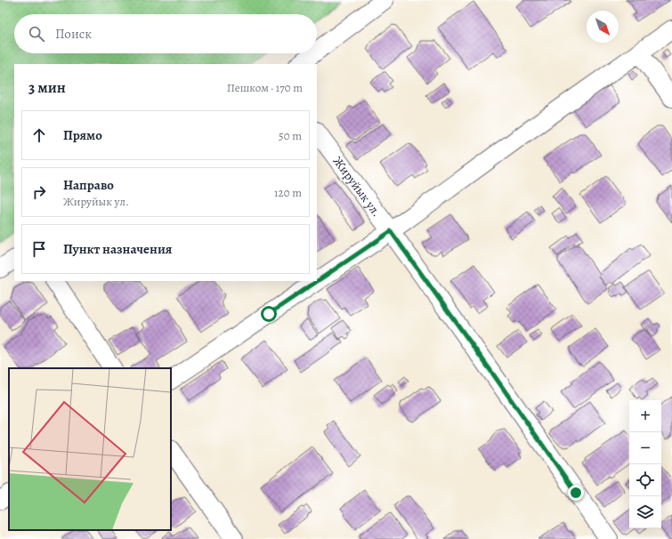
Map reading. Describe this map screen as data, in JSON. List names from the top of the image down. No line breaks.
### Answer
{"streets":{"street":["Жируйык ул."]},"north":"bottom right","page":{"search":"Поиск","heading":["3 мин","Пешком · 170 m"],"list":[["Прямо","50 m"],["Направо","Жируйык ул.","120 m"],"Пункт назначения"],"map_buttons":["+","−"]}}
